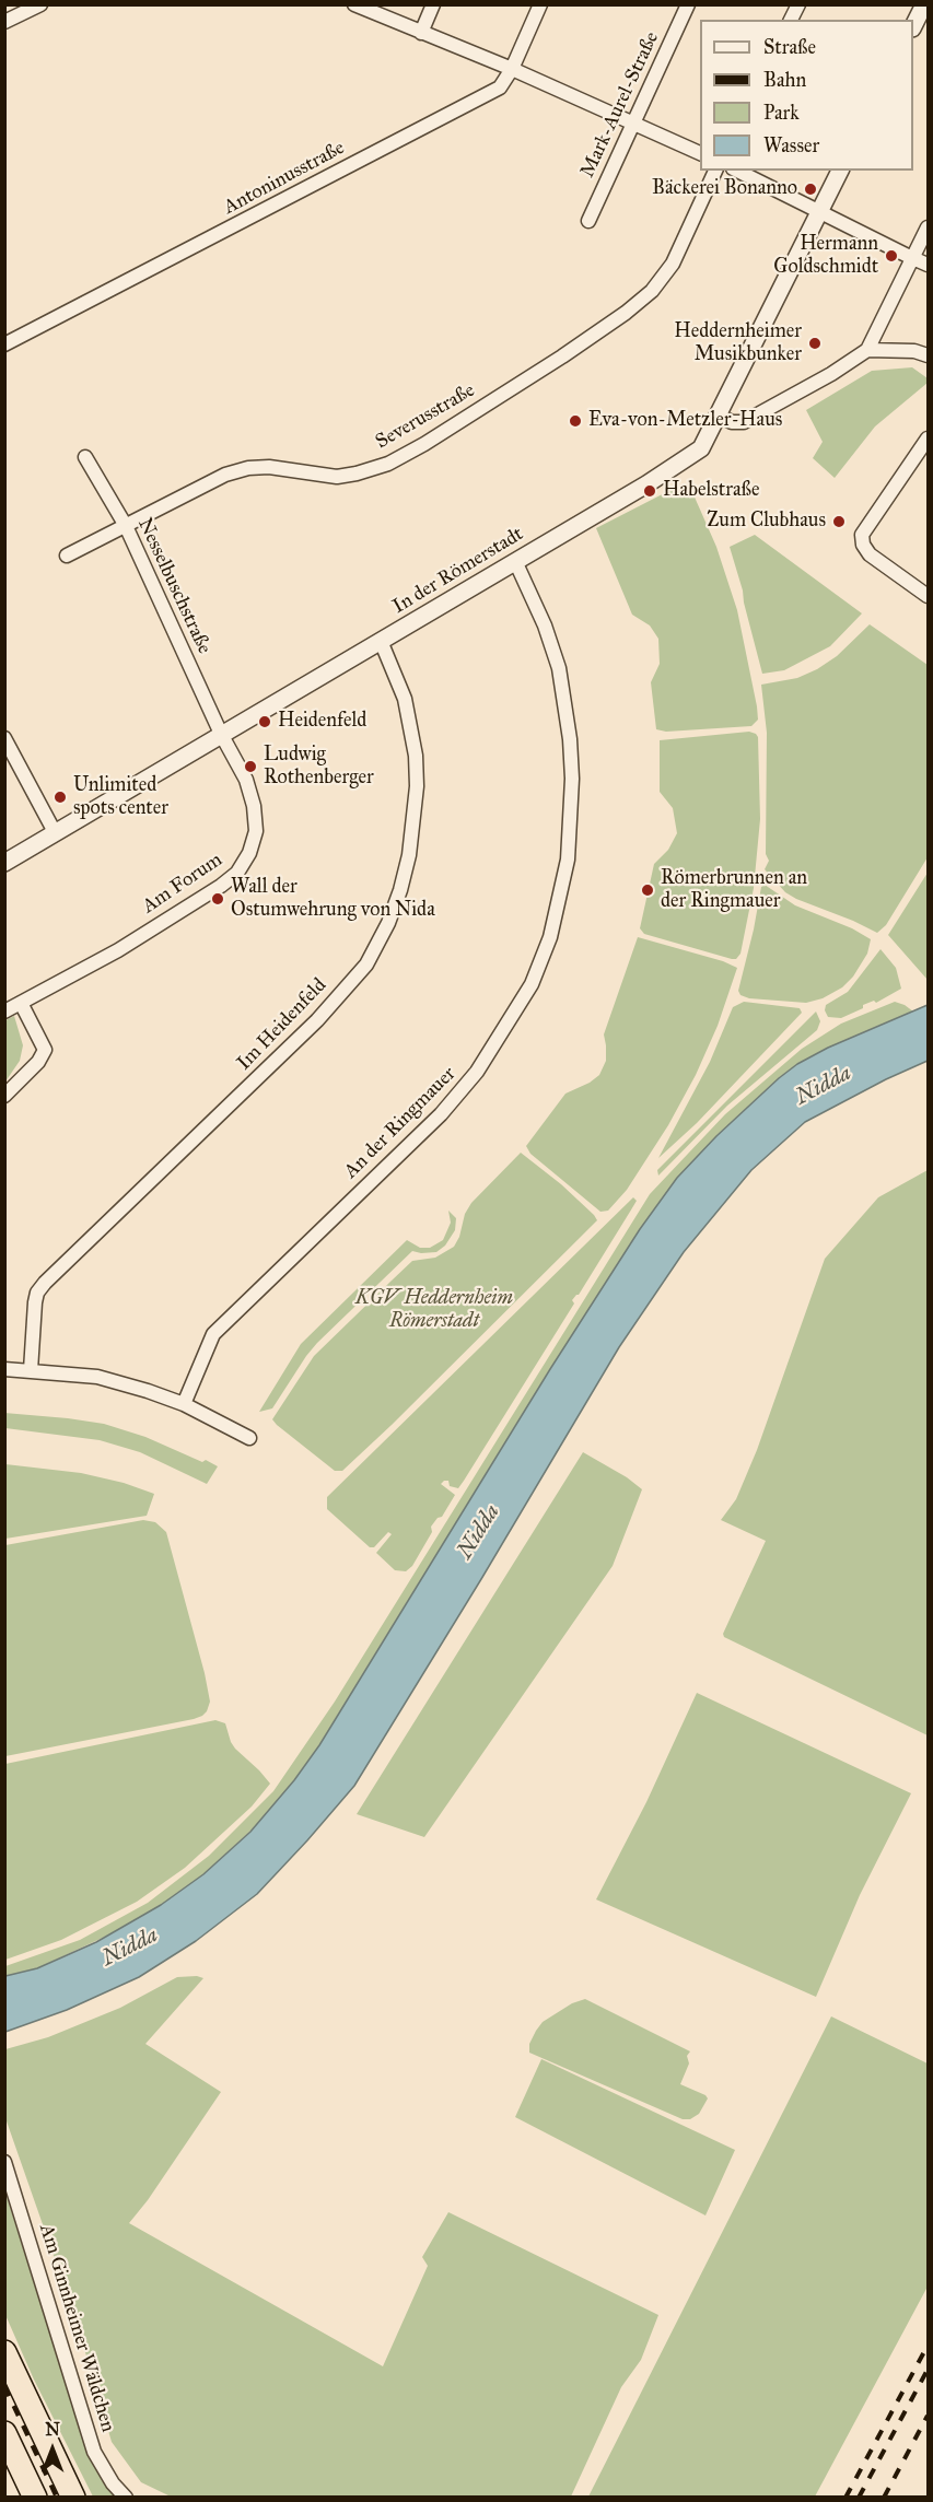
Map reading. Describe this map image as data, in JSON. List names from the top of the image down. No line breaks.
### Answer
{"streets":{"street":["Mark-Aurel-Straße","Antoninusstraße","Severusstraße","In der Römerstadt","Nesselbuschstraße","Am Forum","Im Heidenfeld","An der Ringmauer","Am Ginnheimer Wäldchen"]},"crossings":[["Severusstraße","Nesselbuschstraße"],["In der Römerstadt","Nesselbuschstraße"],["In der Römerstadt","Am Forum"],["In der Römerstadt","Im Heidenfeld"],["In der Römerstadt","An der Ringmauer"],["Nesselbuschstraße","Am Forum"]],"water":["Nidda"],"parks":["KGV Heddernheim Römerstadt"],"places":["Bäckerei Bonanno","Hermann Goldschmidt","Heddernheimer Musikbunker","Eva-von-Metzler-Haus","Habelstraße","Zum Clubhaus","Heidenfeld","Ludwig Rothenberger","Unlimited spots center","Römerbrunnen an der Ringmauer","Wall der Ostumwehrung von Nida"],"legend":["Straße","Bahn","Park","Wasser"],"north":"top"}
